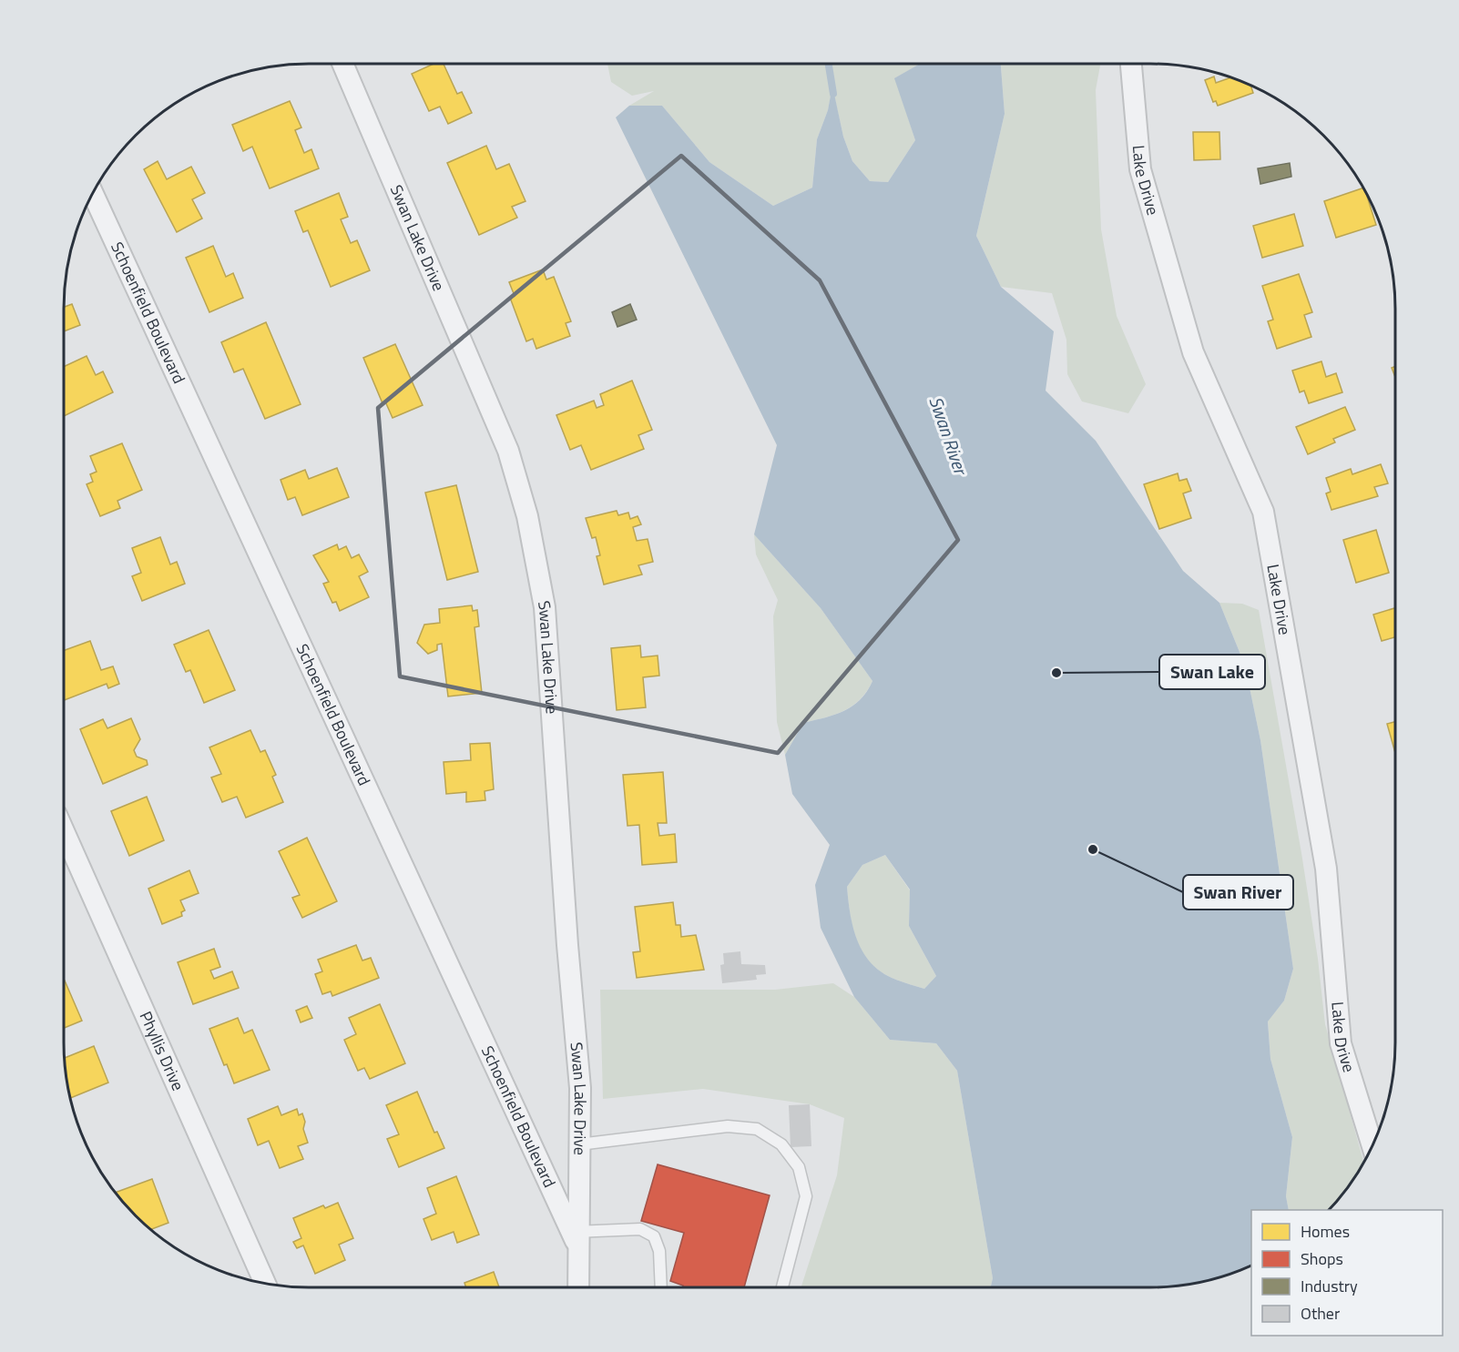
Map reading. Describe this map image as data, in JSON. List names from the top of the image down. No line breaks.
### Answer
{"streets":{"street":["Lake Drive","Swan Lake Drive","Schoenfield Boulevard","Phyllis Drive"]},"crossings":[["Swan Lake Drive","Schoenfield Boulevard"]],"water":["Swan River"],"places":["Swan Lake","Swan River"],"legend":["Homes","Shops","Industry","Other"]}
